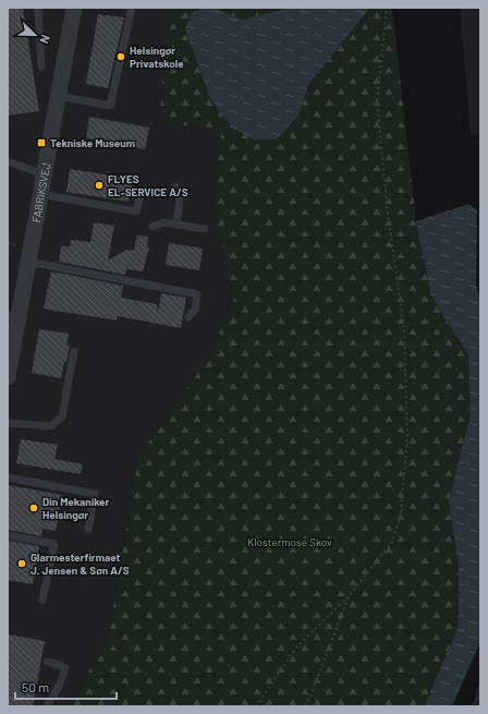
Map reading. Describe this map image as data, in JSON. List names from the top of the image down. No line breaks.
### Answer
{"streets":{"street":["FABRIKSVEJ"]},"parks":["Klostermose Skov"],"places":{"other":["Helsingør Privatskole","FLYES EL-SERVICE A/S","Din Mekaniker Helsingør","Glarmesterfirmaet J. Jensen & Søn A/S"],"transit":["Tekniske Museum"]},"scale_bar":"50 m","north":"bottom right"}
